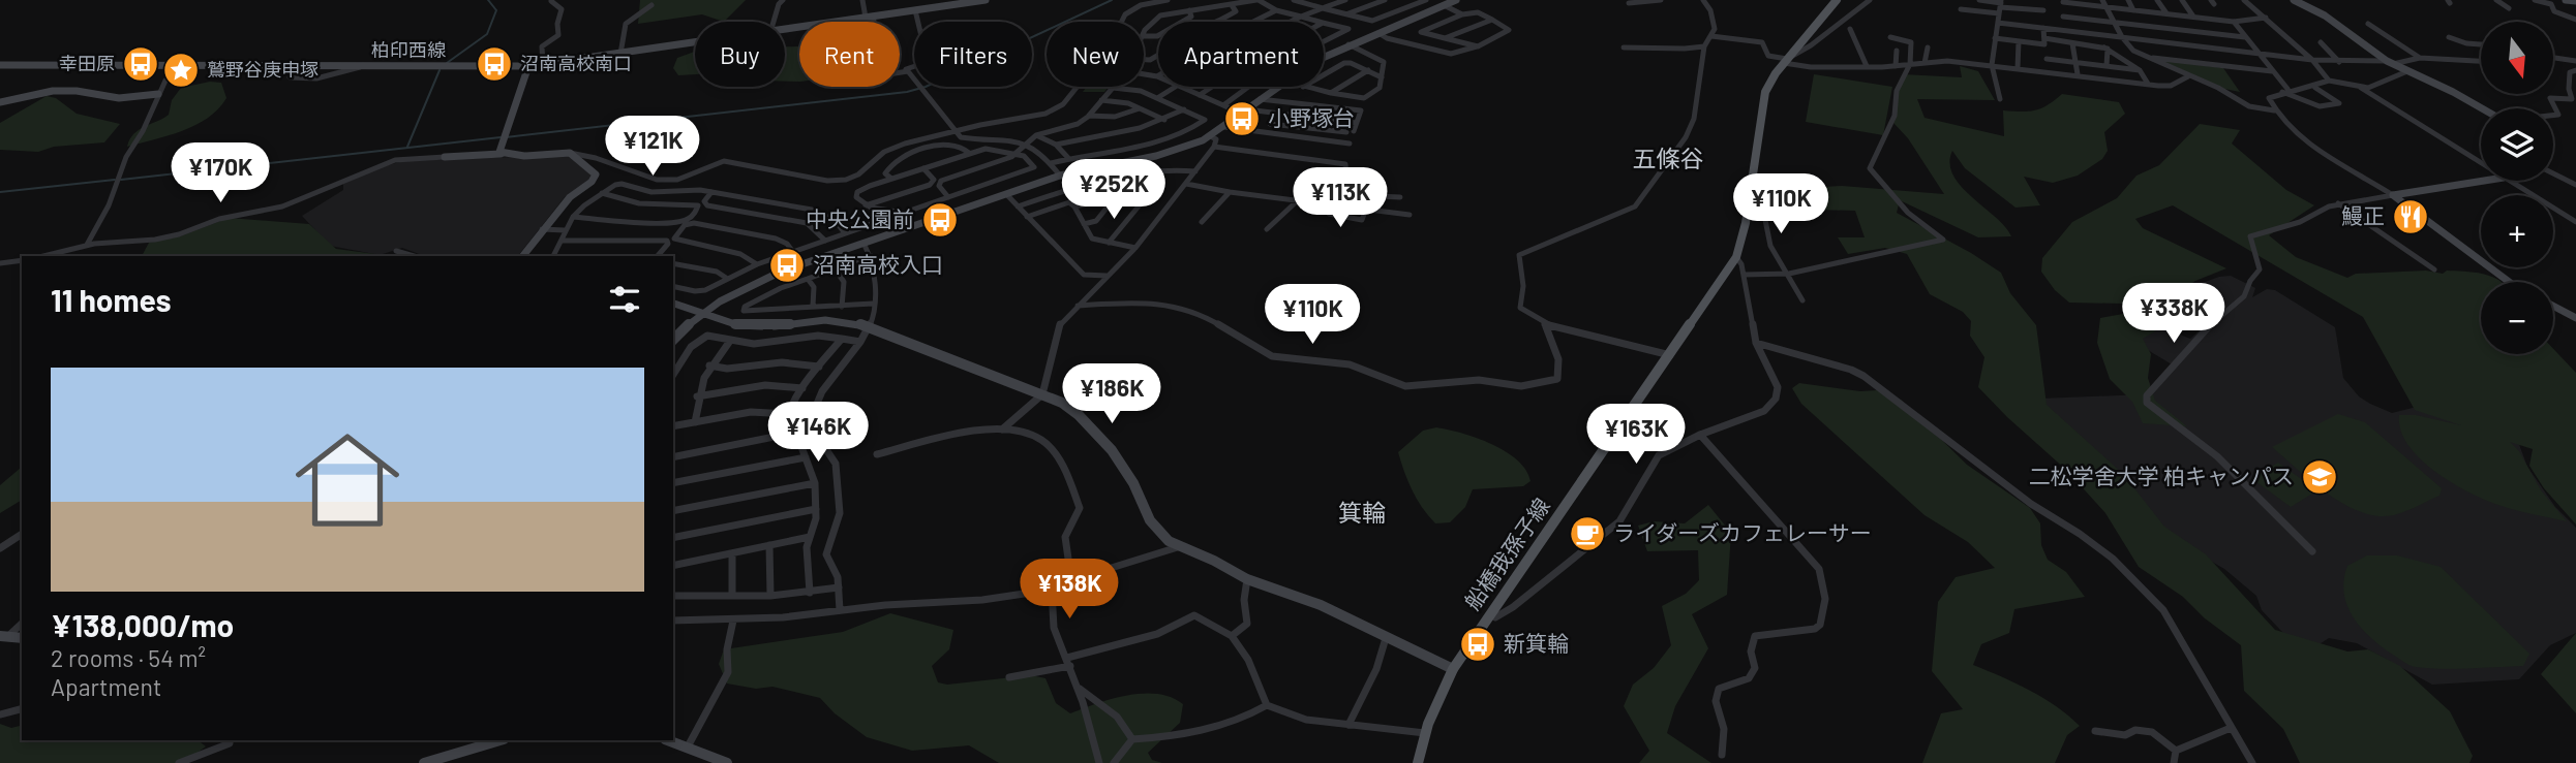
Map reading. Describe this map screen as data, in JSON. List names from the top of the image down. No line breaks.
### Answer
{"streets":{"main road":["船橋我孫子線"],"street":["柏印西線"]},"districts":["五條谷","箕輪"],"places":{"bus stop":["幸田原","沼南高校南口","小野塚台","中央公園前","沼南高校入口","新箕輪"],"place":["鷲野谷庚申塚"],"restaurant":["鰻正"],"school or university":["二松学舍大学 柏キャンパス"],"cafe":["ライダーズカフェレーサー"]},"north":"bottom","page":{"map_buttons":["+","−"],"chip":["Buy","Rent","Filters","New","Apartment"],"price":["¥121K","¥170K","¥252K","¥113K","¥110K","¥338K","¥110K","¥186K","¥146K","¥163K","¥138K"],"heading":"11 homes","list":[{"name":"¥138,000/mo","note":"2 rooms · 54 m² · Apartment"}]}}
